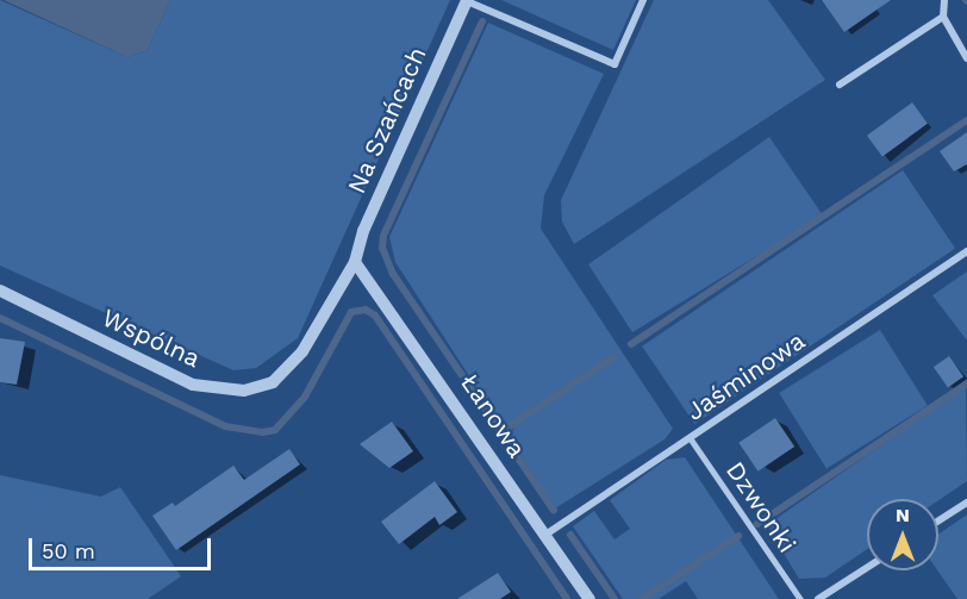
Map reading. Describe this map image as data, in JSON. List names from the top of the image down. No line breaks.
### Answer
{"streets":{"street":["Na Szańcach","Wspólna","Jaśminowa","Łanowa"],"lane":["Dzwonki"]},"crossings":[["Na Szańcach","Wspólna"],["Na Szańcach","Łanowa"],["Wspólna","Łanowa"],["Jaśminowa","Łanowa"],["Jaśminowa","Dzwonki"]],"scale_bar":"50 m","north":"top"}
